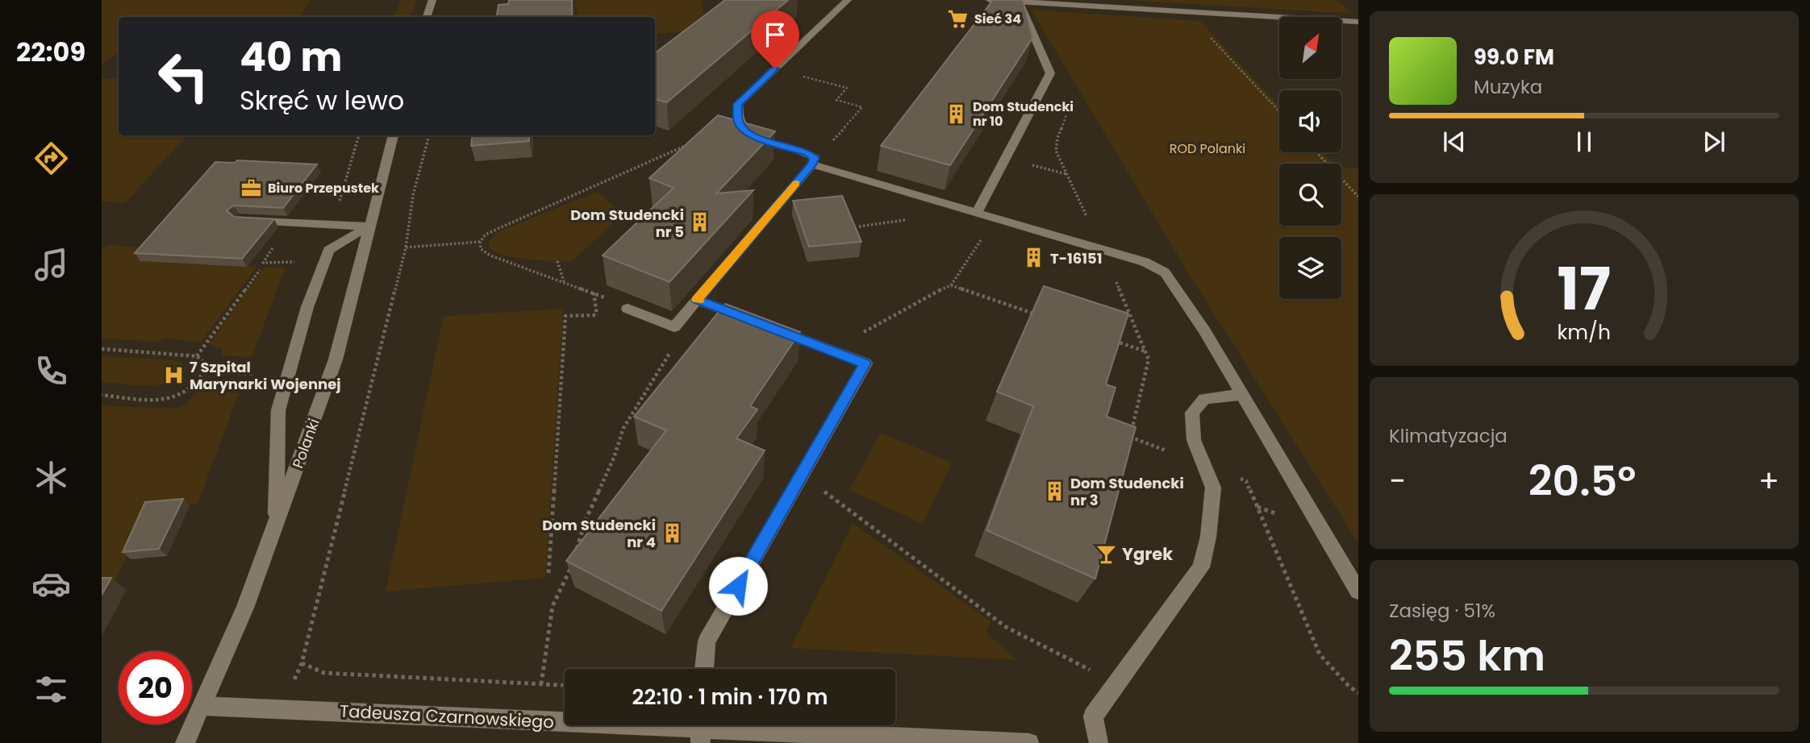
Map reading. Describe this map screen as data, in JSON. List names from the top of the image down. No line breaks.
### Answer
{"streets":{"street":["Polanki","Tadeusza Czarnowskiego"]},"crossings":[["Polanki","Tadeusza Czarnowskiego"]],"parks":["ROD Polanki"],"places":{"supermarket":["Sieć 34"],"building":["Dom Studencki nr 10","Dom Studencki nr 5","T-16151","Dom Studencki nr 3","Dom Studencki nr 4"],"office":["Biuro Przepustek"],"hospital":["7 Szpital Marynarki Wojennej"],"bar":["Ygrek"]},"north":"top right","page":{"tabs":"22:09","turn":["40 m","Skręć w lewo"],"song":["99.0 FM","Muzyka"],"tile":["Klimatyzacja",["Zasięg · 51%","255 km"]],"heat":["−","20.5°","+"],"limit":"20","trip":"22:10 · 1 min · 170 m","gauge":["17","km/h"]}}
